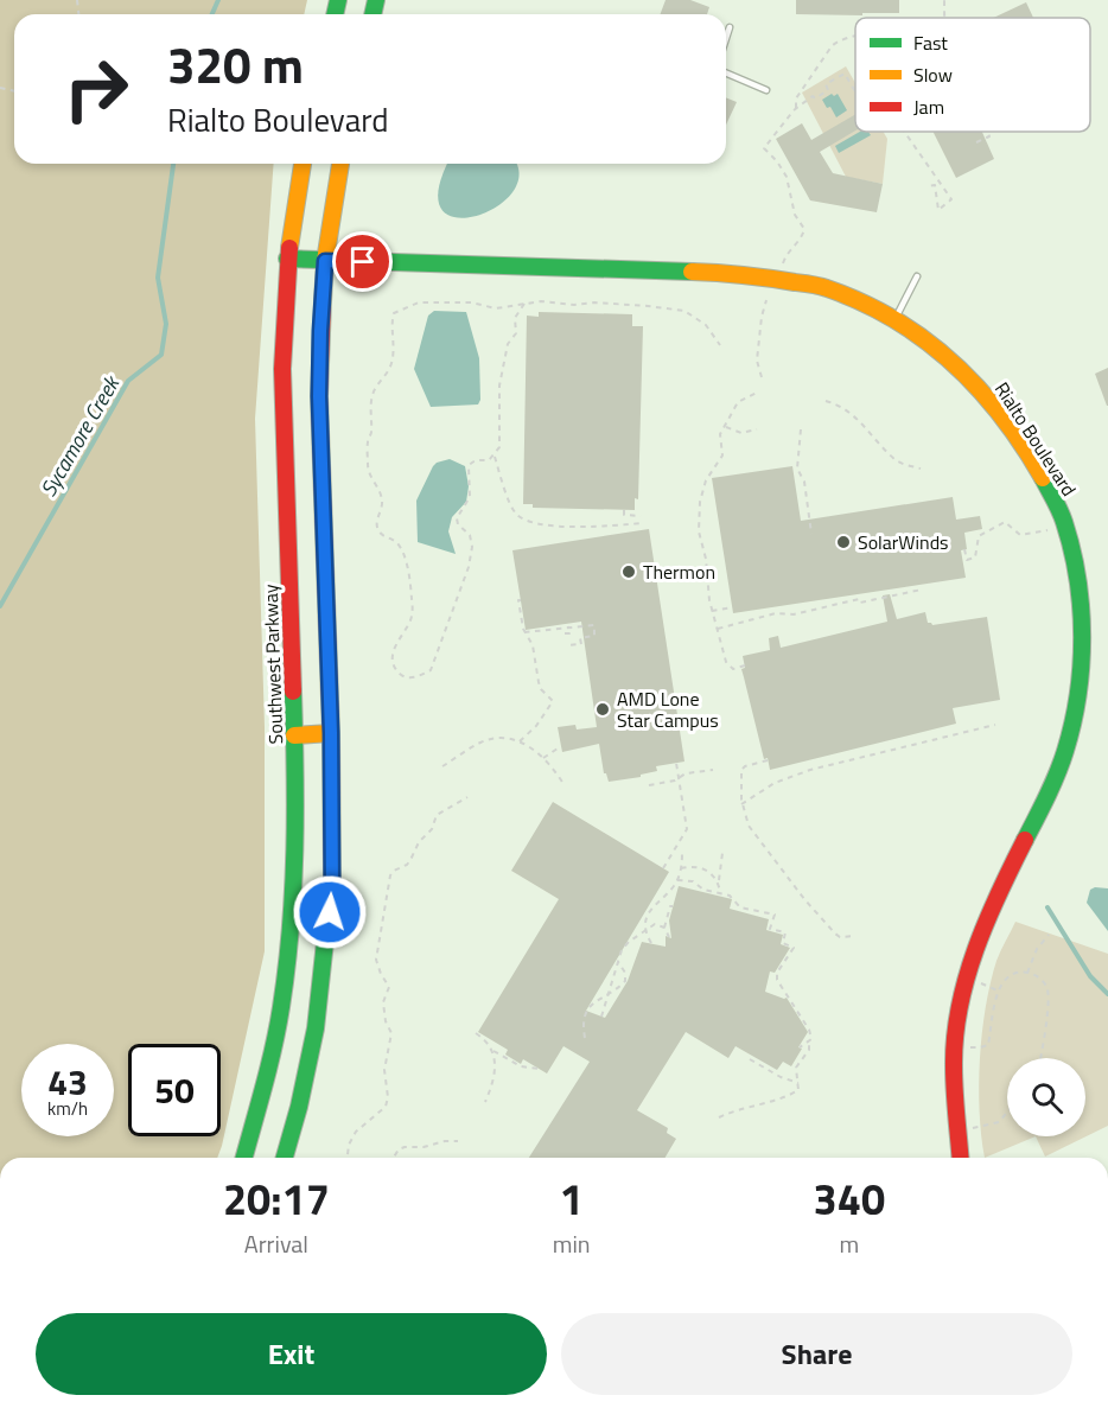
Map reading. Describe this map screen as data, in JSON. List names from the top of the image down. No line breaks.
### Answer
{"streets":{"main road":["Rialto Boulevard","Southwest Parkway"]},"crossings":[["Rialto Boulevard","Southwest Parkway"]],"water":["Sycamore Creek"],"places":["SolarWinds","Thermon","AMD Lone Star Campus"],"legend":["Fast","Slow","Jam"],"page":{"turn":["320 m","Rialto Boulevard"],"speed":"43 km/h","limit":"50","eta":["20:17","Arrival","1","min","340","m"],"buttons":["Exit","Share"]}}
